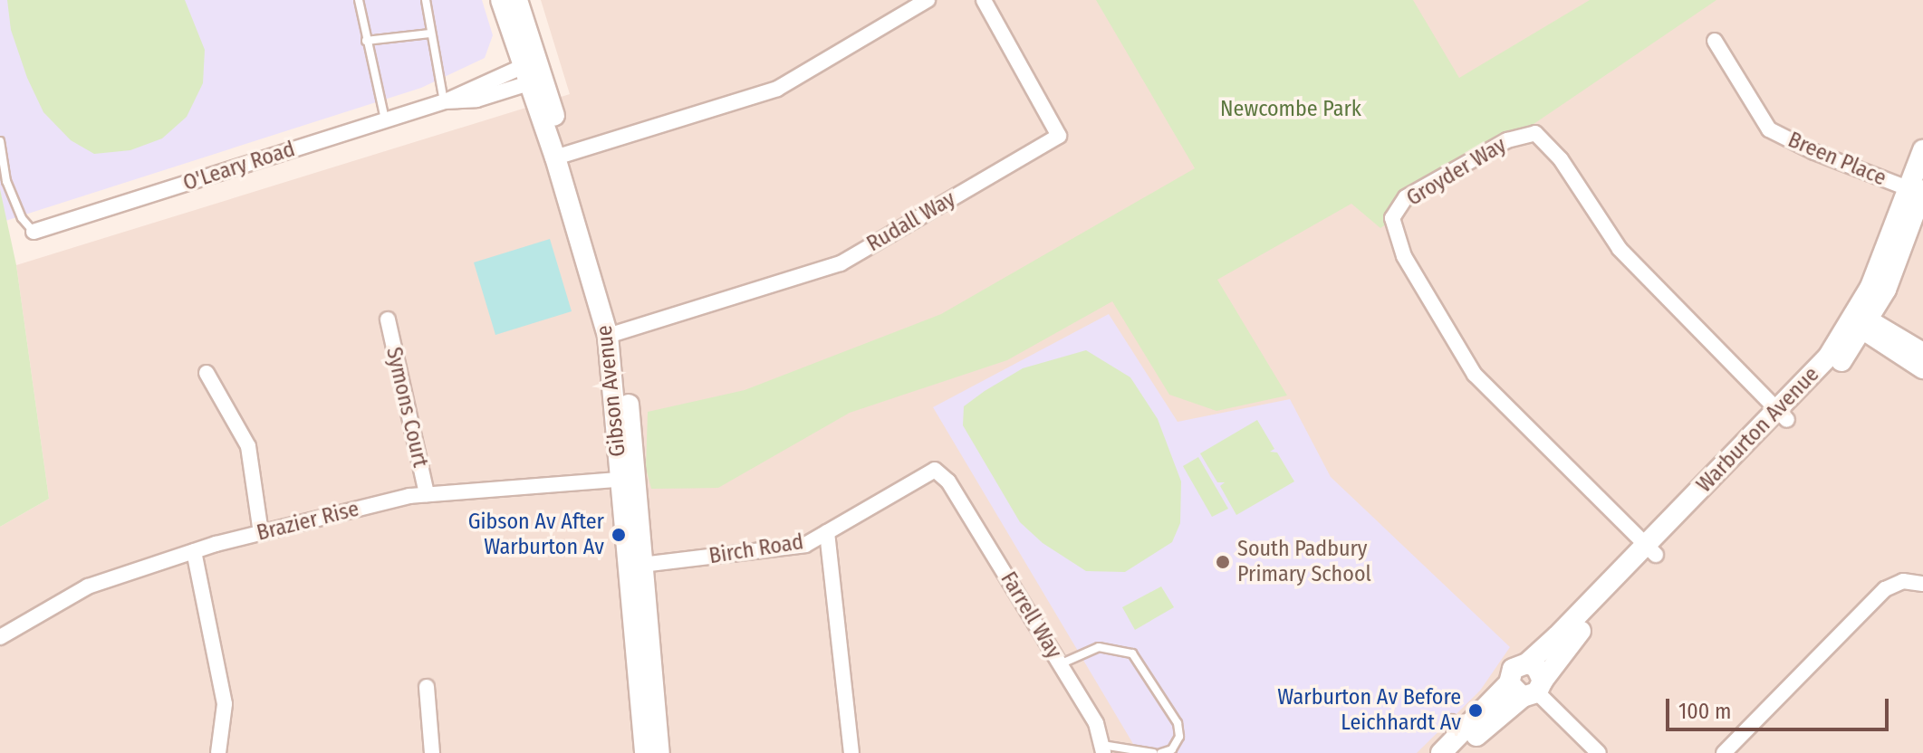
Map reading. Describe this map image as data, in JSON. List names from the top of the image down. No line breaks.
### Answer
{"streets":{"street":["Breen Place","O'Leary Road","Groyder Way","Rudall Way","Gibson Avenue","Symons Court","Warburton Avenue","Brazier Rise","Birch Road","Farrell Way"]},"crossings":[["Breen Place","Warburton Avenue"],["O'Leary Road","Gibson Avenue"],["Groyder Way","Warburton Avenue"],["Rudall Way","Gibson Avenue"],["Gibson Avenue","Brazier Rise"],["Gibson Avenue","Birch Road"],["Symons Court","Brazier Rise"],["Birch Road","Farrell Way"]],"parks":["Newcombe Park"],"places":["Gibson Av After Warburton Av","South Padbury Primary School","Warburton Av Before Leichhardt Av"],"scale_bar":"100 m"}
